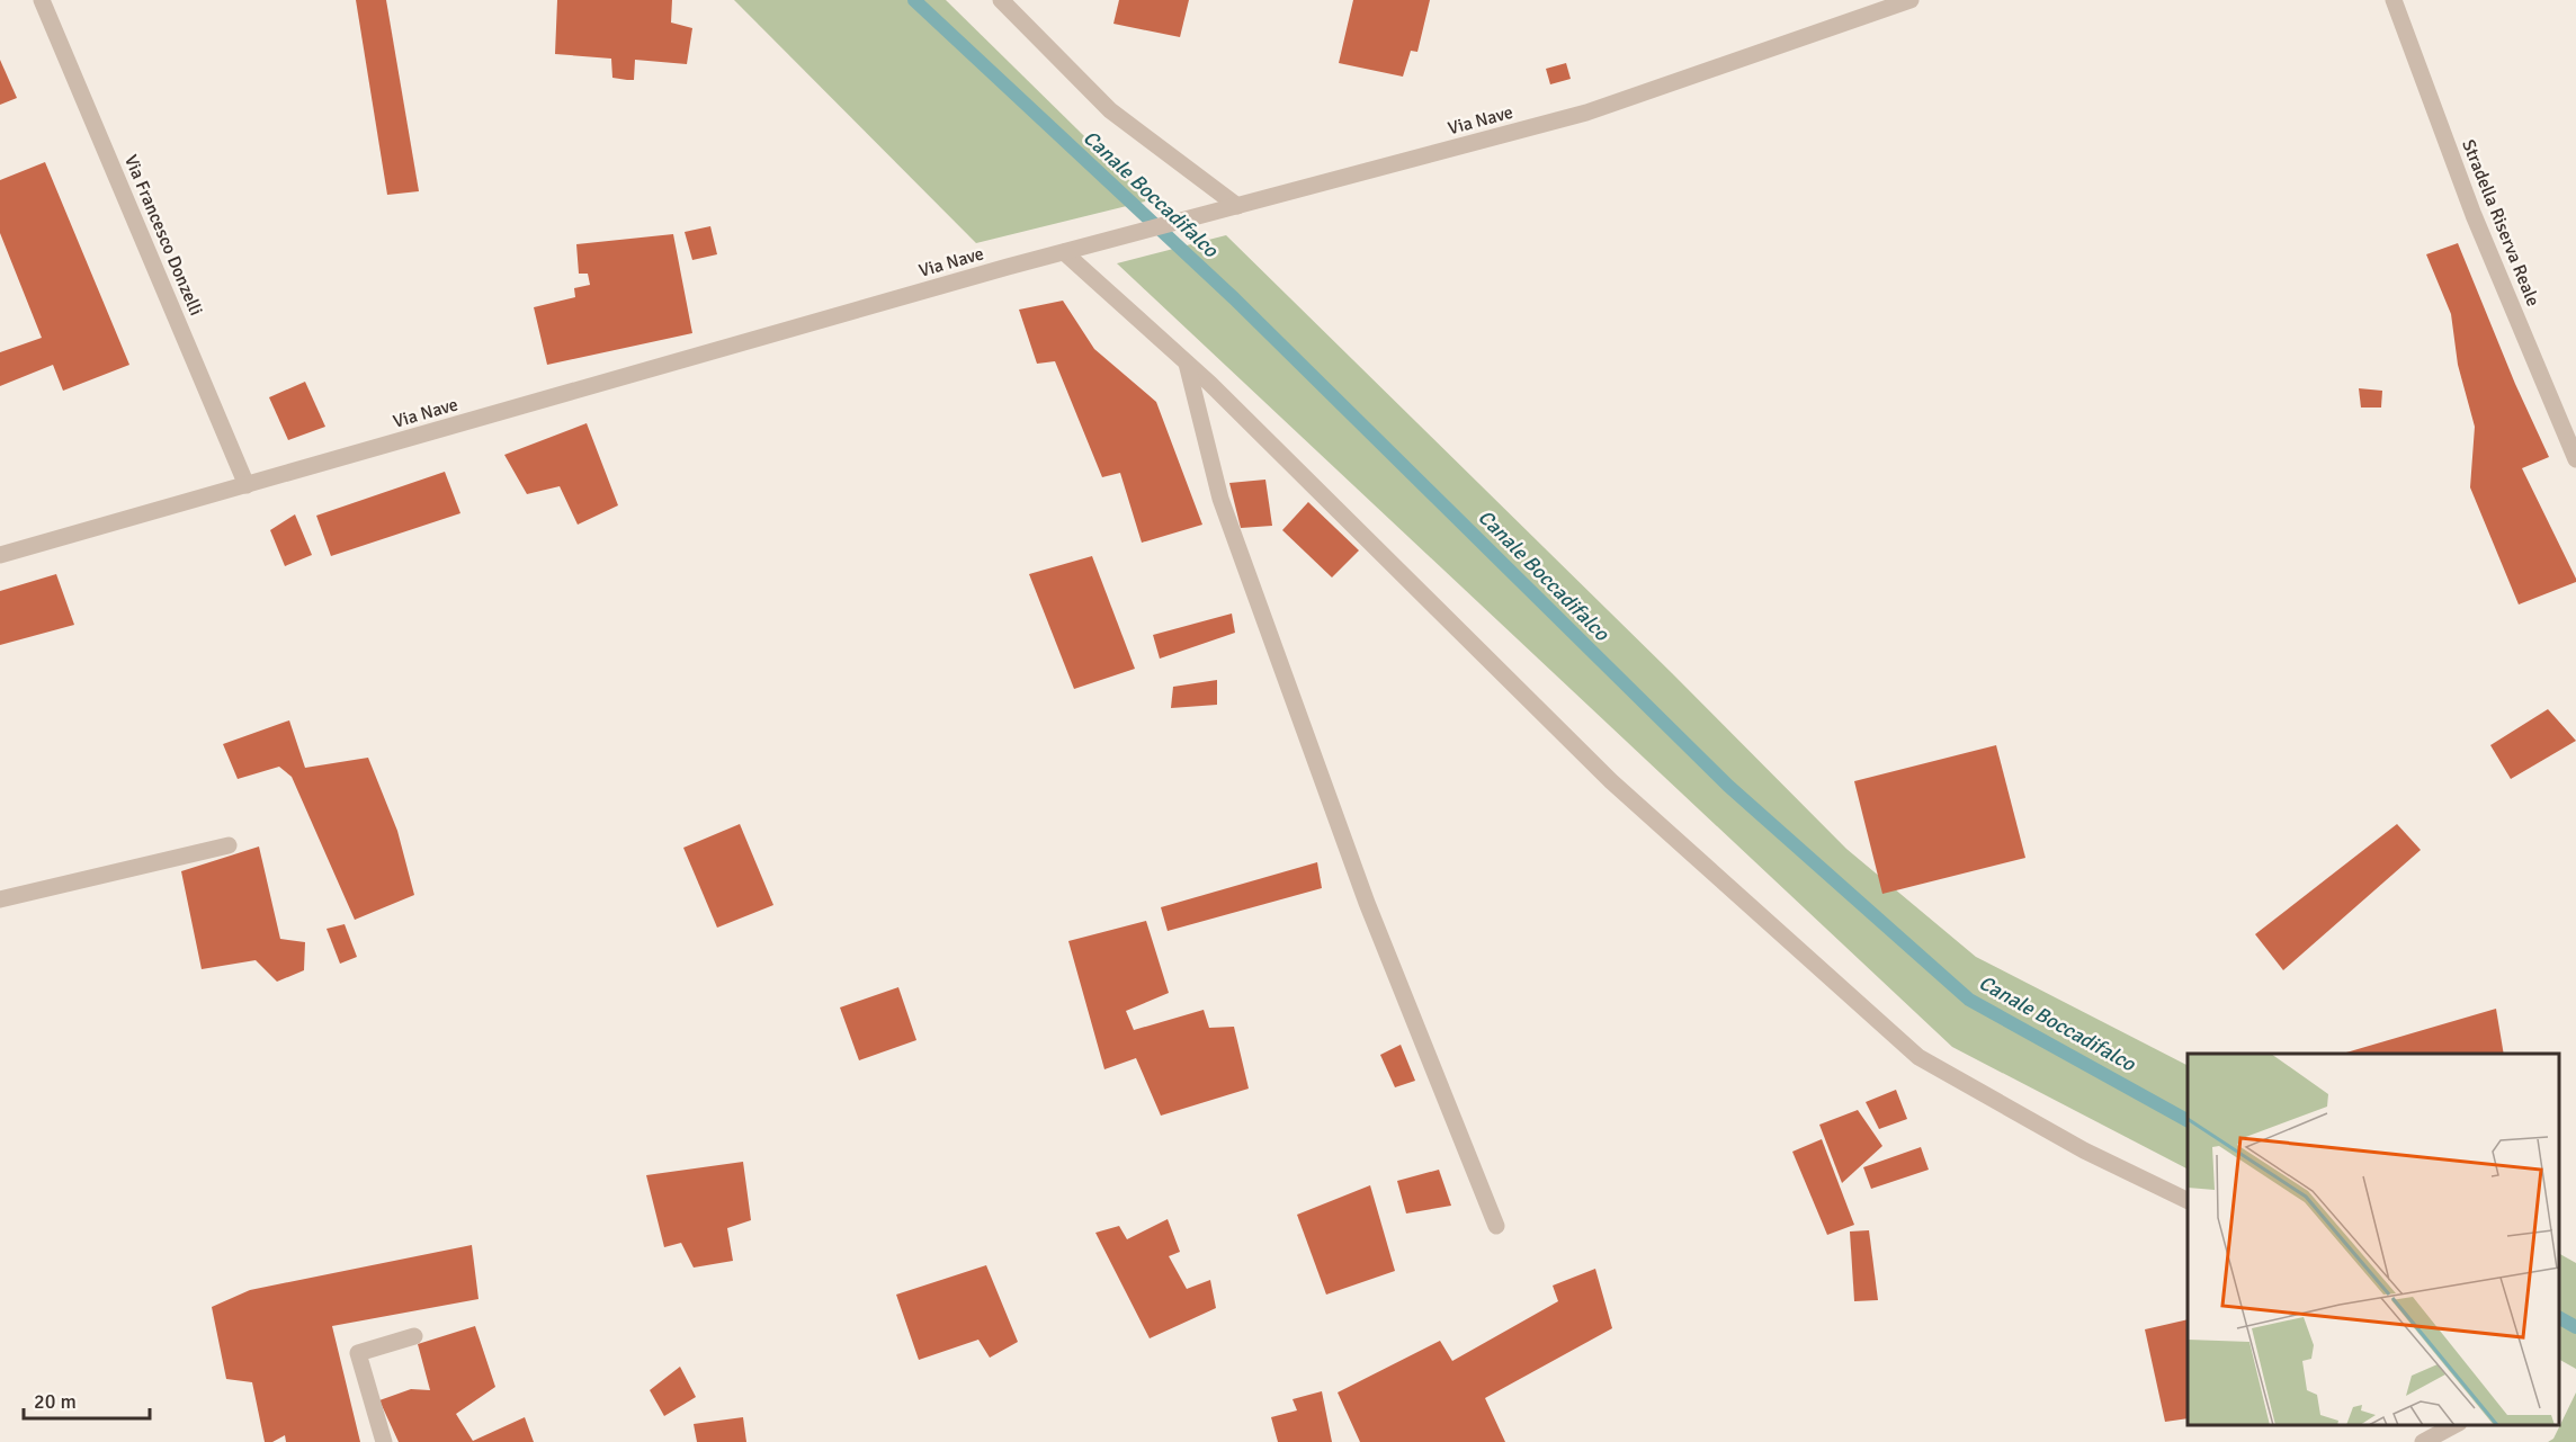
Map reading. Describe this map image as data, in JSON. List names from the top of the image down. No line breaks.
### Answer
{"streets":{"street":["Via Nave","Stradella Riserva Reale","Via Francesco Donzelli"]},"crossings":[["Via Nave","Via Francesco Donzelli"]],"water":["Canale Boccadifalco"],"scale_bar":"20 m"}
